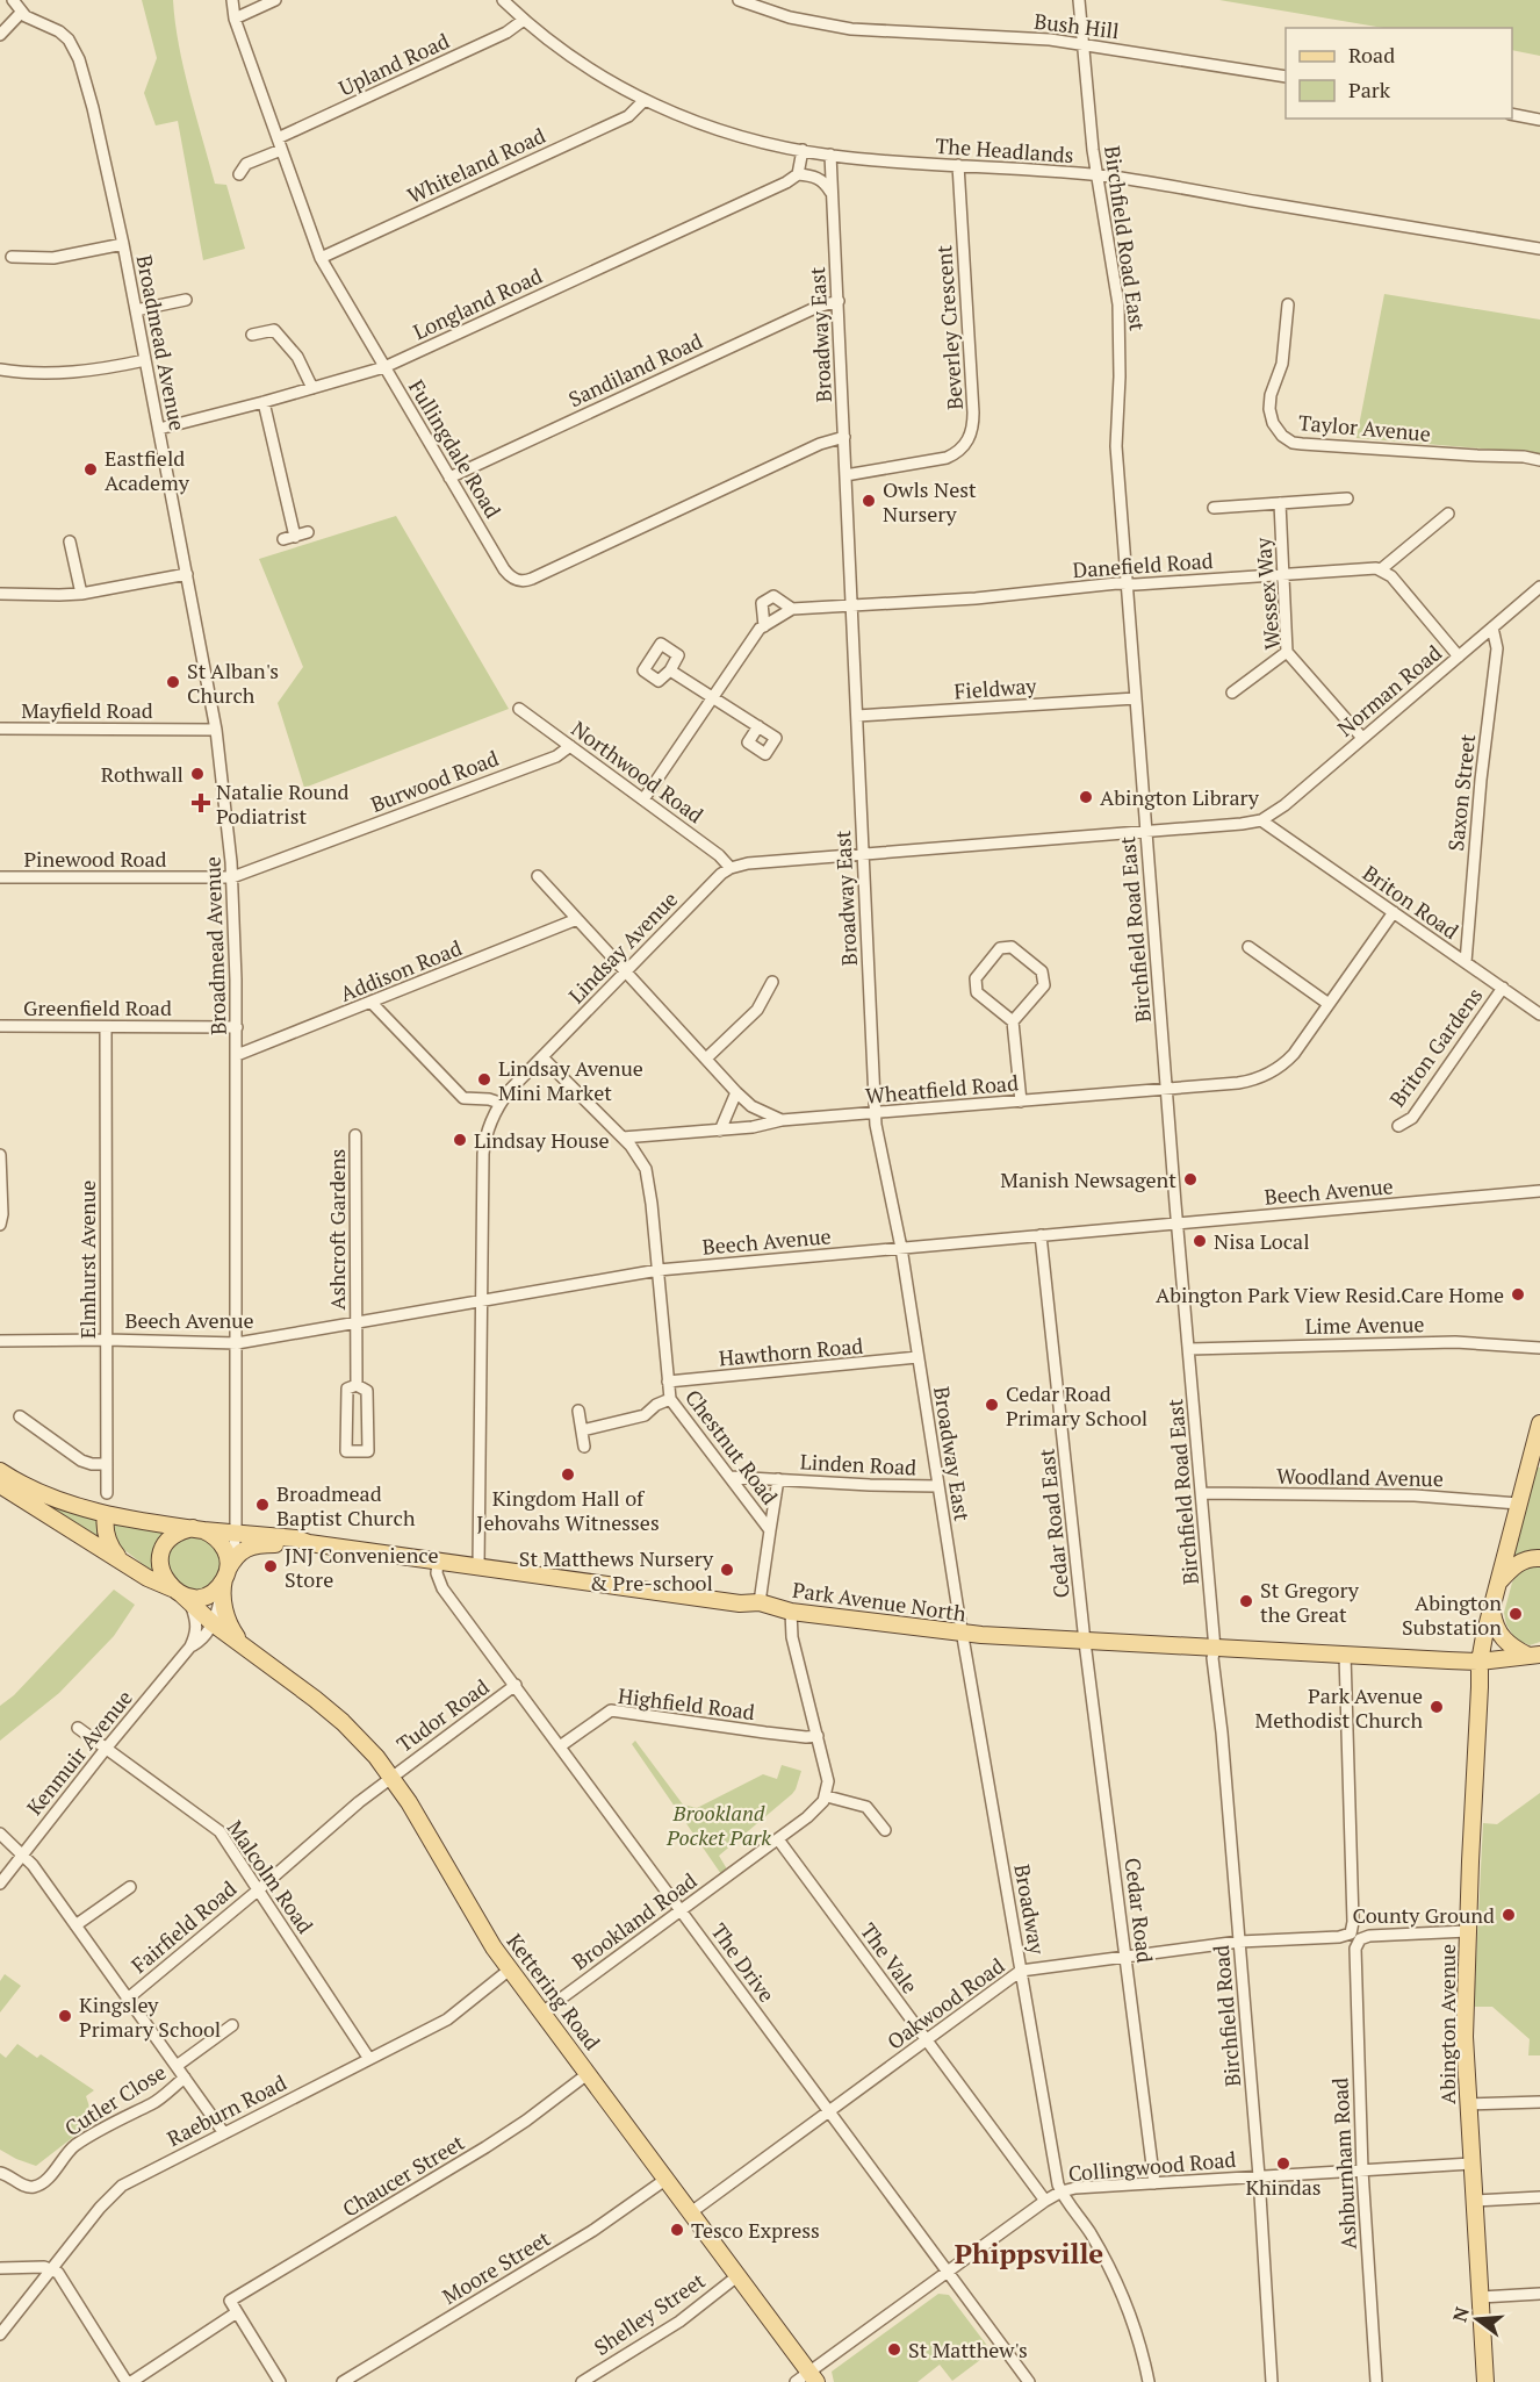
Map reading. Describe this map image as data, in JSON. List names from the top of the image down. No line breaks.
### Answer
{"streets":{"main road":["Park Avenue North","Kettering Road","Abington Avenue"],"street":["Bush Hill","Upland Road","The Headlands","Whiteland Road","Birchfield Road East","Longland Road","Beverley Crescent","Broadway East","Broadmead Avenue","Sandiland Road","Taylor Avenue","Fullingdale Road","Danefield Road","Wessex Way","Fieldway","Norman Road","Mayfield Road","Northwood Road","Burwood Road","Saxon Street","Pinewood Road","Briton Road","Lindsay Avenue","Addison Road","Greenfield Road","Briton Gardens","Wheatfield Road","Beech Avenue","Ashcroft Gardens","Elmhurst Avenue","Lime Avenue","Hawthorn Road","Chestnut Road","Linden Road","Woodland Avenue","Cedar Road East","Highfield Road","Tudor Road","Kenmuir Avenue","Malcolm Road","Broadway","Cedar Road","Brookland Road","Fairfield Road","The Vale","The Drive","Oakwood Road","Birchfield Road","Cutler Close","Raeburn Road","Ashburnham Road","Collingwood Road","Chaucer Street","Moore Street","Shelley Street"]},"crossings":[["Bush Hill","Birchfield Road East"],["Upland Road","The Headlands"],["Upland Road","Fullingdale Road"],["The Headlands","Whiteland Road"],["The Headlands","Birchfield Road East"],["The Headlands","Beverley Crescent"],["The Headlands","Broadway East"],["Whiteland Road","Fullingdale Road"],["Birchfield Road East","Danefield Road"],["Birchfield Road East","Fieldway"],["Birchfield Road East","Wheatfield Road"],["Birchfield Road East","Beech Avenue"],["Birchfield Road East","Lime Avenue"],["Birchfield Road East","Woodland Avenue"],["Birchfield Road East","Park Avenue North"],["Birchfield Road East","Birchfield Road"],["Longland Road","Broadmead Avenue"],["Longland Road","Fullingdale Road"],["Beverley Crescent","Broadway East"],["Broadway East","Sandiland Road"],["Broadway East","Fullingdale Road"],["Broadway East","Danefield Road"],["Broadway East","Fieldway"],["Broadway East","Wheatfield Road"],["Broadway East","Beech Avenue"],["Broadway East","Hawthorn Road"],["Broadway East","Linden Road"],["Broadway East","Park Avenue North"],["Broadway East","Broadway"],["Broadmead Avenue","Mayfield Road"],["Broadmead Avenue","Burwood Road"],["Broadmead Avenue","Pinewood Road"],["Broadmead Avenue","Addison Road"],["Broadmead Avenue","Greenfield Road"],["Broadmead Avenue","Beech Avenue"],["Broadmead Avenue","Park Avenue North"],["Broadmead Avenue","Kenmuir Avenue"],["Broadmead Avenue","Kettering Road"],["Sandiland Road","Fullingdale Road"],["Danefield Road","Wessex Way"],["Danefield Road","Northwood Road"],["Wessex Way","Norman Road"],["Norman Road","Saxon Street"],["Norman Road","Briton Road"],["Northwood Road","Burwood Road"],["Northwood Road","Lindsay Avenue"],["Burwood Road","Pinewood Road"],["Saxon Street","Briton Road"],["Briton Road","Briton Gardens"],["Briton Road","Wheatfield Road"],["Lindsay Avenue","Beech Avenue"],["Lindsay Avenue","Chestnut Road"],["Lindsay Avenue","Park Avenue North"],["Greenfield Road","Elmhurst Avenue"],["Wheatfield Road","Chestnut Road"],["Beech Avenue","Ashcroft Gardens"],["Beech Avenue","Elmhurst Avenue"],["Beech Avenue","Chestnut Road"],["Beech Avenue","Cedar Road East"],["Hawthorn Road","Chestnut Road"],["Chestnut Road","Linden Road"],["Chestnut Road","Park Avenue North"],["Woodland Avenue","Abington Avenue"],["Cedar Road East","Park Avenue North"],["Cedar Road East","Cedar Road"],["Park Avenue North","Kenmuir Avenue"],["Park Avenue North","Broadway"],["Park Avenue North","Cedar Road"],["Park Avenue North","The Drive"],["Park Avenue North","Kettering Road"],["Park Avenue North","Birchfield Road"],["Park Avenue North","Abington Avenue"],["Park Avenue North","Ashburnham Road"],["Highfield Road","The Drive"],["Tudor Road","Fairfield Road"],["Tudor Road","The Drive"],["Tudor Road","Kettering Road"],["Kenmuir Avenue","Malcolm Road"],["Kenmuir Avenue","Kettering Road"],["Malcolm Road","Fairfield Road"],["Malcolm Road","Raeburn Road"],["Broadway","Oakwood Road"],["Broadway","Collingwood Road"],["Cedar Road","Oakwood Road"],["Cedar Road","Collingwood Road"],["Brookland Road","The Vale"],["Brookland Road","The Drive"],["Brookland Road","Kettering Road"],["Fairfield Road","Kettering Road"],["The Vale","Oakwood Road"],["The Vale","Collingwood Road"],["The Drive","Oakwood Road"],["The Drive","Collingwood Road"],["Kettering Road","Oakwood Road"],["Kettering Road","Raeburn Road"],["Kettering Road","Collingwood Road"],["Kettering Road","Chaucer Street"],["Kettering Road","Moore Street"],["Kettering Road","Shelley Street"],["Oakwood Road","Birchfield Road"],["Oakwood Road","Abington Avenue"],["Oakwood Road","Ashburnham Road"],["Birchfield Road","Collingwood Road"],["Abington Avenue","Collingwood Road"],["Ashburnham Road","Collingwood Road"]],"districts":["Phippsville"],"parks":["Brookland Pocket Park"],"places":{"other":["Eastfield Academy","Owls Nest Nursery","St Alban's Church","Rothwall","Abington Library","Lindsay Avenue Mini Market","Lindsay House","Manish Newsagent","Nisa Local","Abington Park View Resid.Care Home","Cedar Road Primary School","Kingdom Hall of Jehovahs Witnesses","Broadmead Baptist Church","JNJ Convenience Store","St Matthews Nursery & Pre-school","St Gregory the Great","Abington Substation","Park Avenue Methodist Church","County Ground","Kingsley Primary School","Khindas","Tesco Express","St Matthew's"],"health":["Natalie Round Podiatrist"]},"legend":["Road","Park"],"north":"left"}
